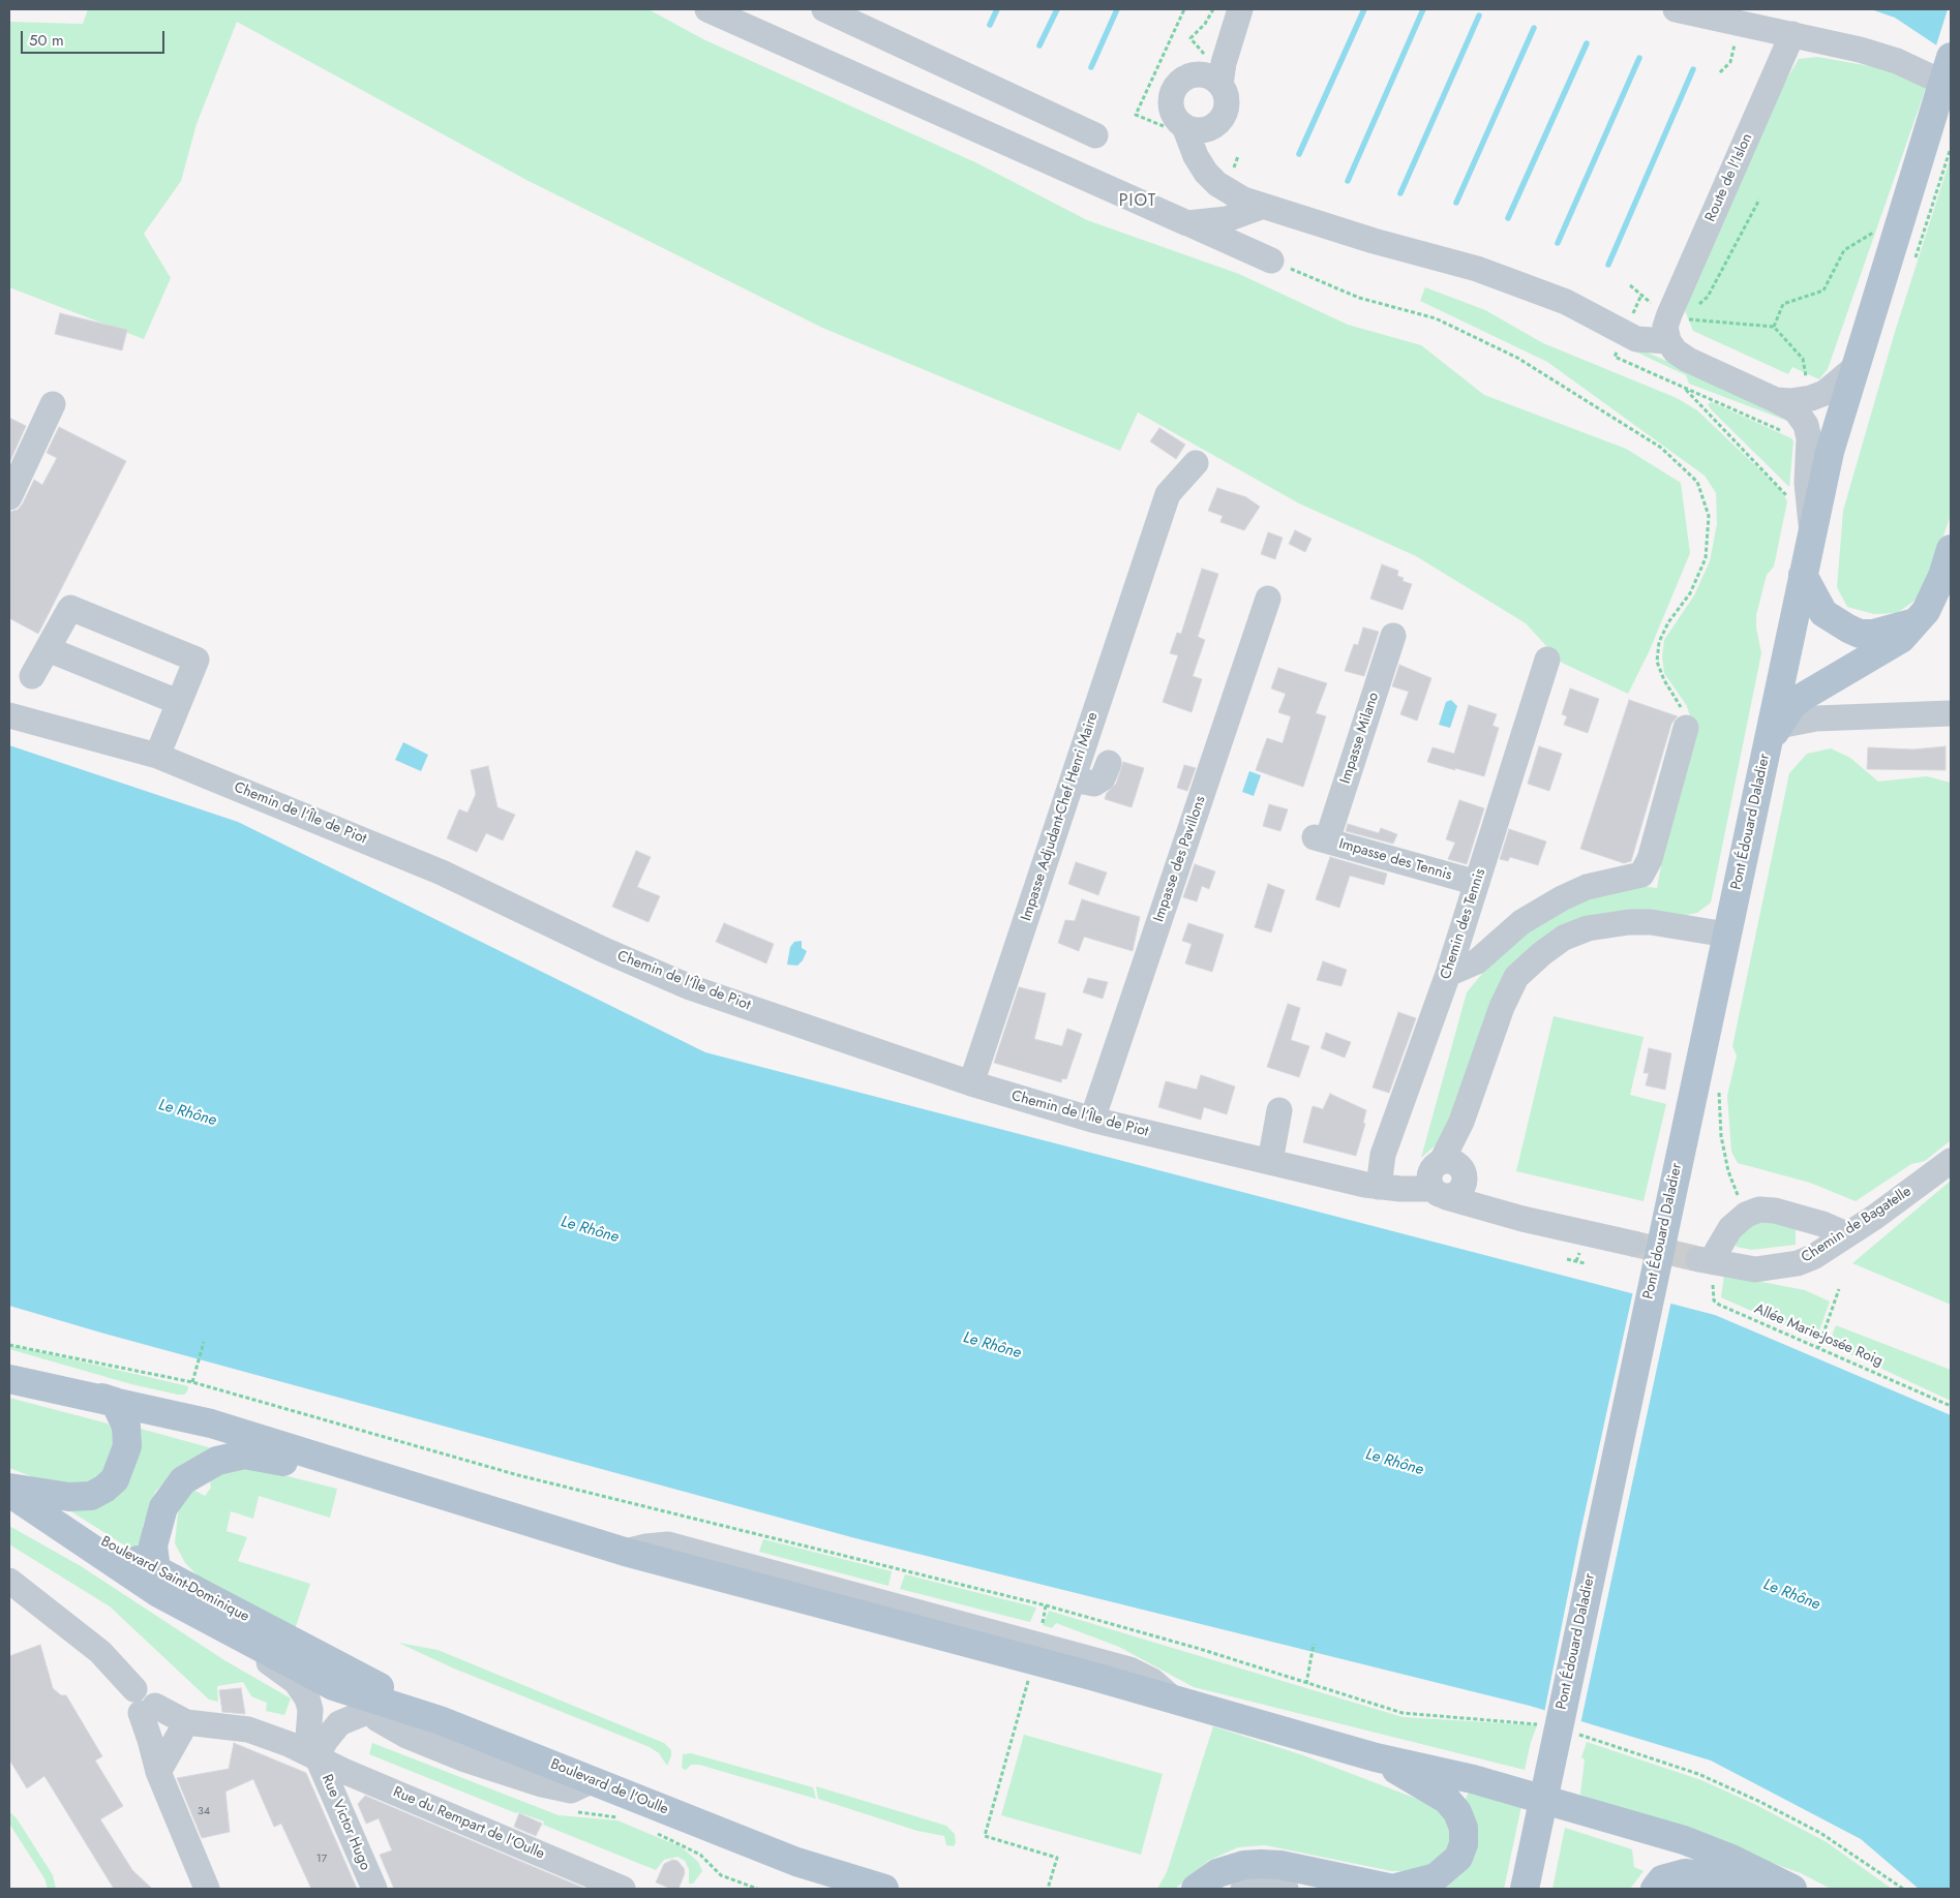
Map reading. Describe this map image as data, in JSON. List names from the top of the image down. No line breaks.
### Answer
{"streets":{"main road":["Pont Édouard Daladier","Boulevard Saint-Dominique","Boulevard de l'Oulle"],"street":["Route de l'Islon","Impasse Milano","Chemin de l'Île de Piot","Impasse Adjudant-Chef Henri Maire","Impasse des Pavillons","Impasse des Tennis","Chemin des Tennis","Chemin de Bagatelle","Rue Victor Hugo","Rue du Rempart de l'Oulle"],"path":["Allée Marie-Josée Roig"]},"crossings":[["Impasse Milano","Impasse des Tennis"],["Chemin de l'Île de Piot","Impasse Adjudant-Chef Henri Maire"],["Chemin de l'Île de Piot","Impasse des Pavillons"],["Chemin de l'Île de Piot","Chemin des Tennis"],["Impasse des Tennis","Chemin des Tennis"],["Chemin de Bagatelle","Allée Marie-Josée Roig"],["Boulevard Saint-Dominique","Boulevard de l'Oulle"],["Boulevard Saint-Dominique","Rue Victor Hugo"],["Rue Victor Hugo","Rue du Rempart de l'Oulle"]],"districts":["PIOT"],"water":["Le Rhône"],"house_numbers":["34","17"],"scale_bar":"50 m"}
